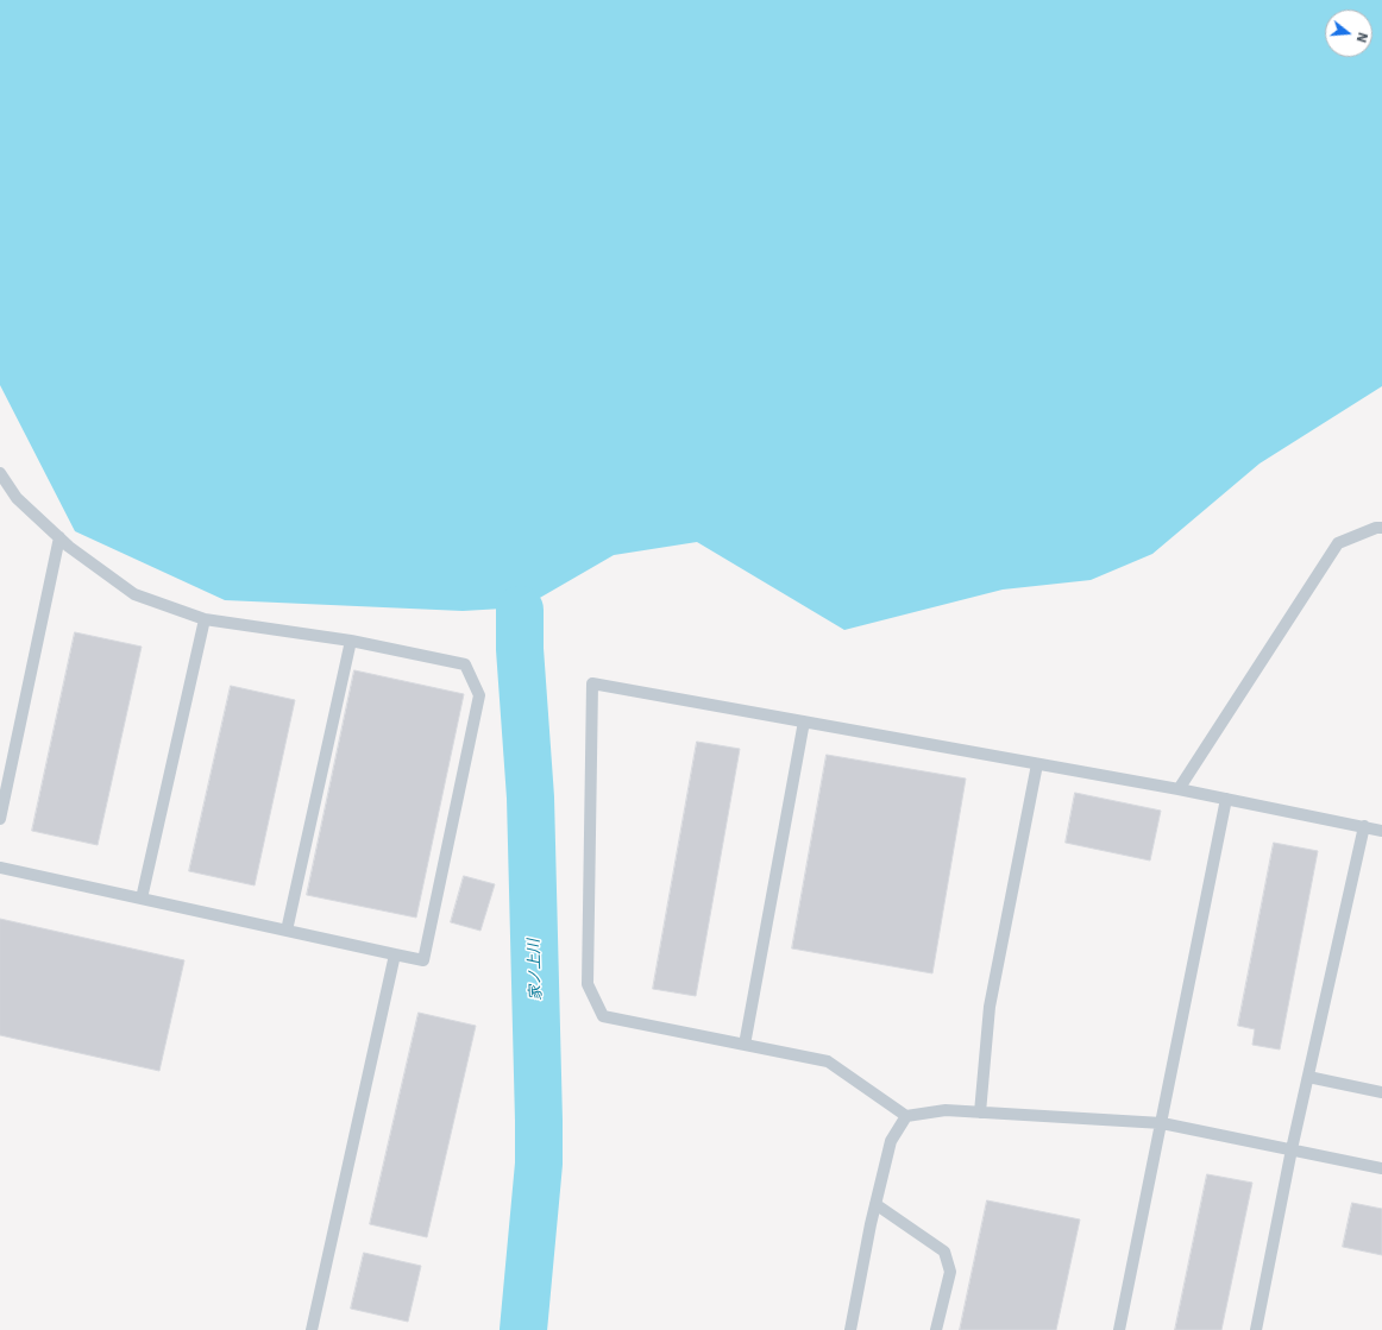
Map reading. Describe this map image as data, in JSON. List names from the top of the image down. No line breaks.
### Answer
{"water":["家ノ上川"],"north":"right"}
